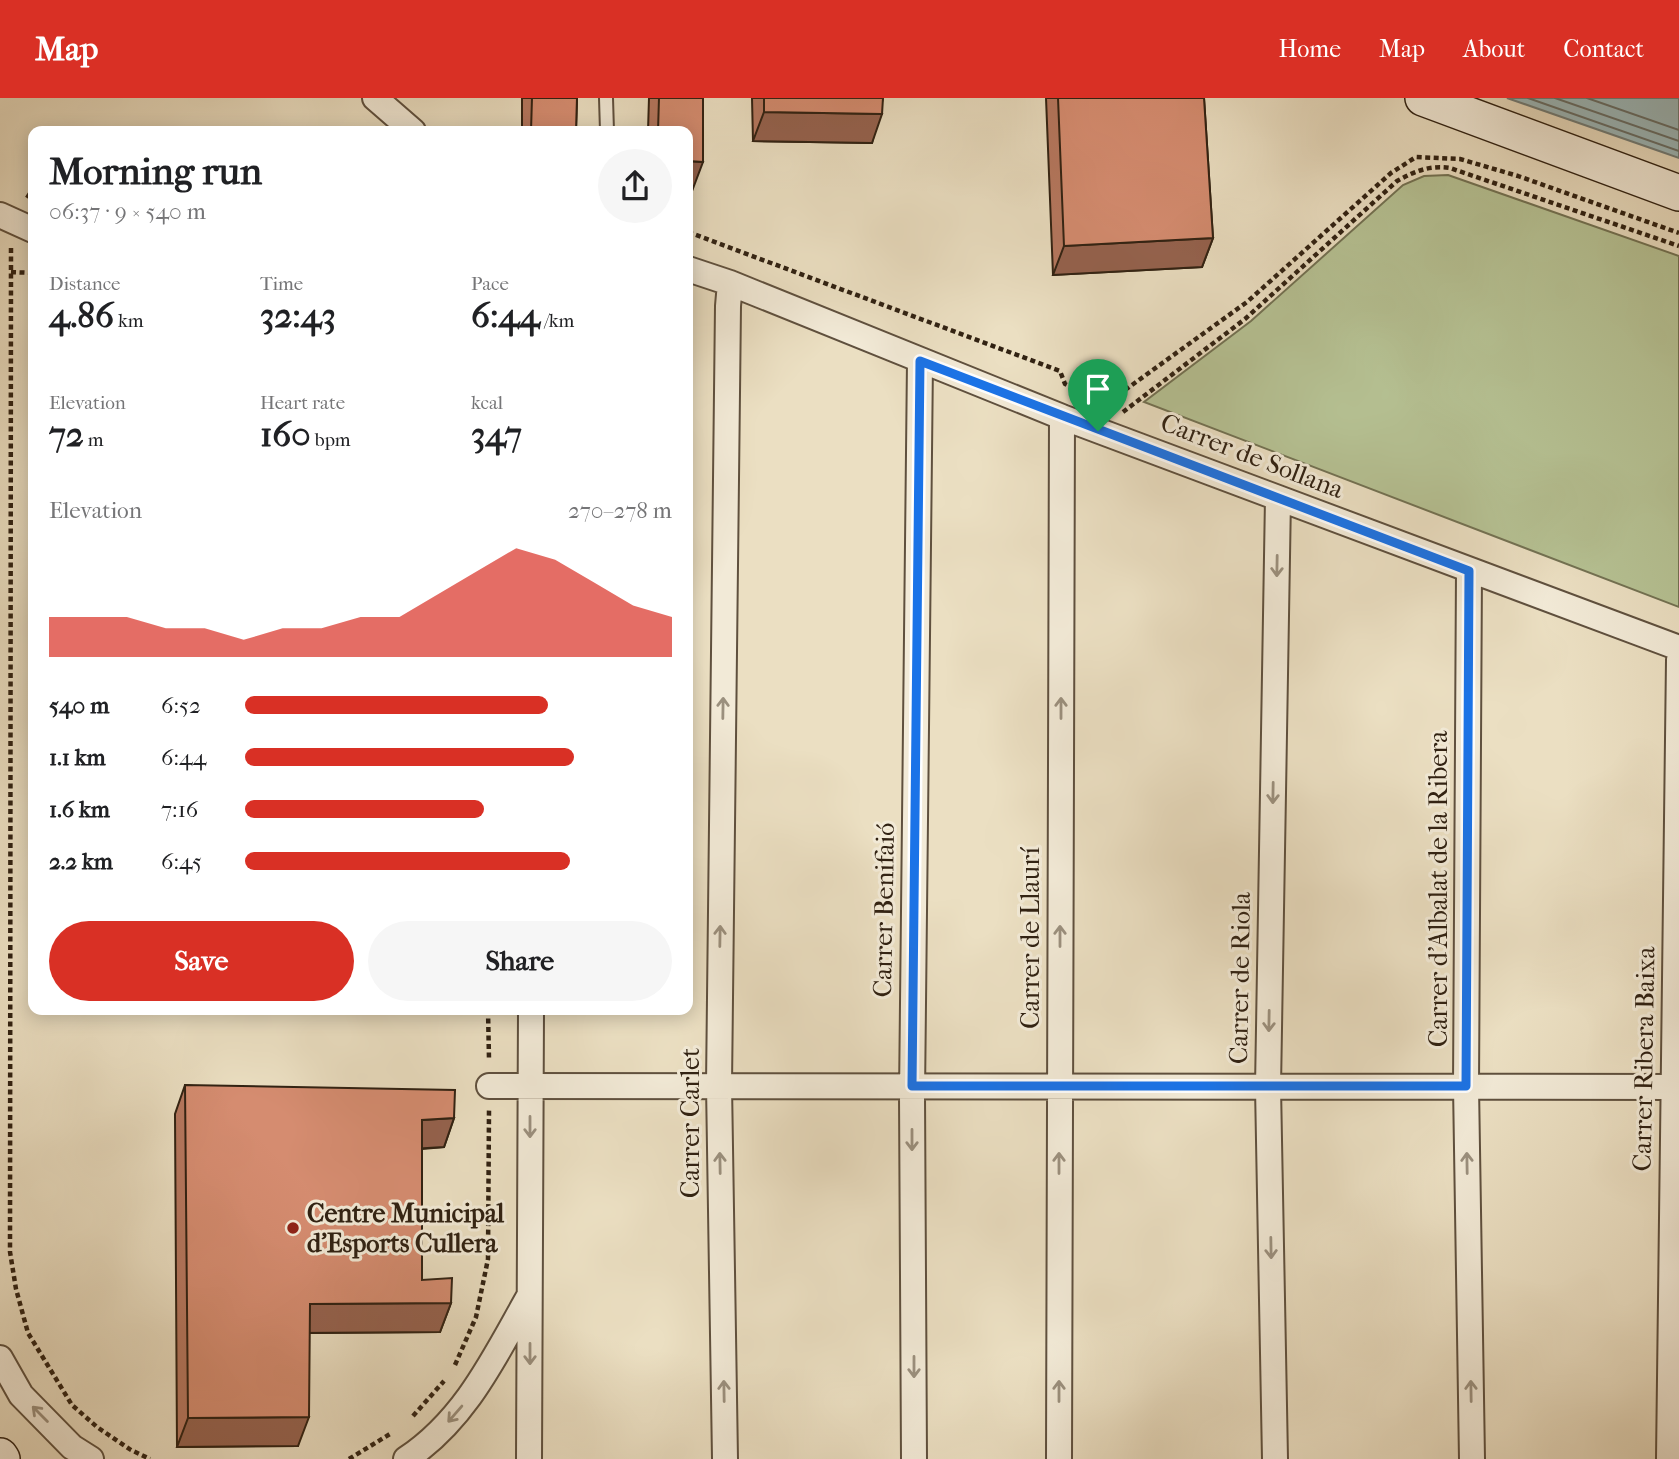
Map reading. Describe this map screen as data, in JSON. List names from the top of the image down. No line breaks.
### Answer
{"streets":{"street":["Carrer de Sollana","Carrer d'Albalat de la Ribera","Carrer Benifaió","Carrer de Llaurí","Carrer de Riola","Carrer Ribera Baixa","Carrer Carlet"]},"crossings":[["Carrer de Sollana","Carrer d'Albalat de la Ribera"],["Carrer de Sollana","Carrer Benifaió"],["Carrer de Sollana","Carrer de Llaurí"],["Carrer de Sollana","Carrer de Riola"],["Carrer de Sollana","Carrer Carlet"]],"one_way":["Carrer d'Albalat de la Ribera","Carrer de Llaurí","Carrer de Riola"],"places":["Centre Municipal d'Esports Cullera"],"page":{"header":"Map","nav":["Home","Map","About","Contact"],"heading":["Morning run","06:37 · 9 × 540 m"],"stats":[["Distance","4.86 km"],["Time","32:43"],["Pace","6:44 /km"],["Elevation","72 m"],["Heart rate","160 bpm"],["kcal","347"]],"chart":["Elevation","270–278 m"],"list":[{"name":"540 m","note":"6:52"},{"name":"1.1 km","note":"6:44"},{"name":"1.6 km","note":"7:16"},{"name":"2.2 km","note":"6:45"}],"buttons":["Save","Share"]}}
